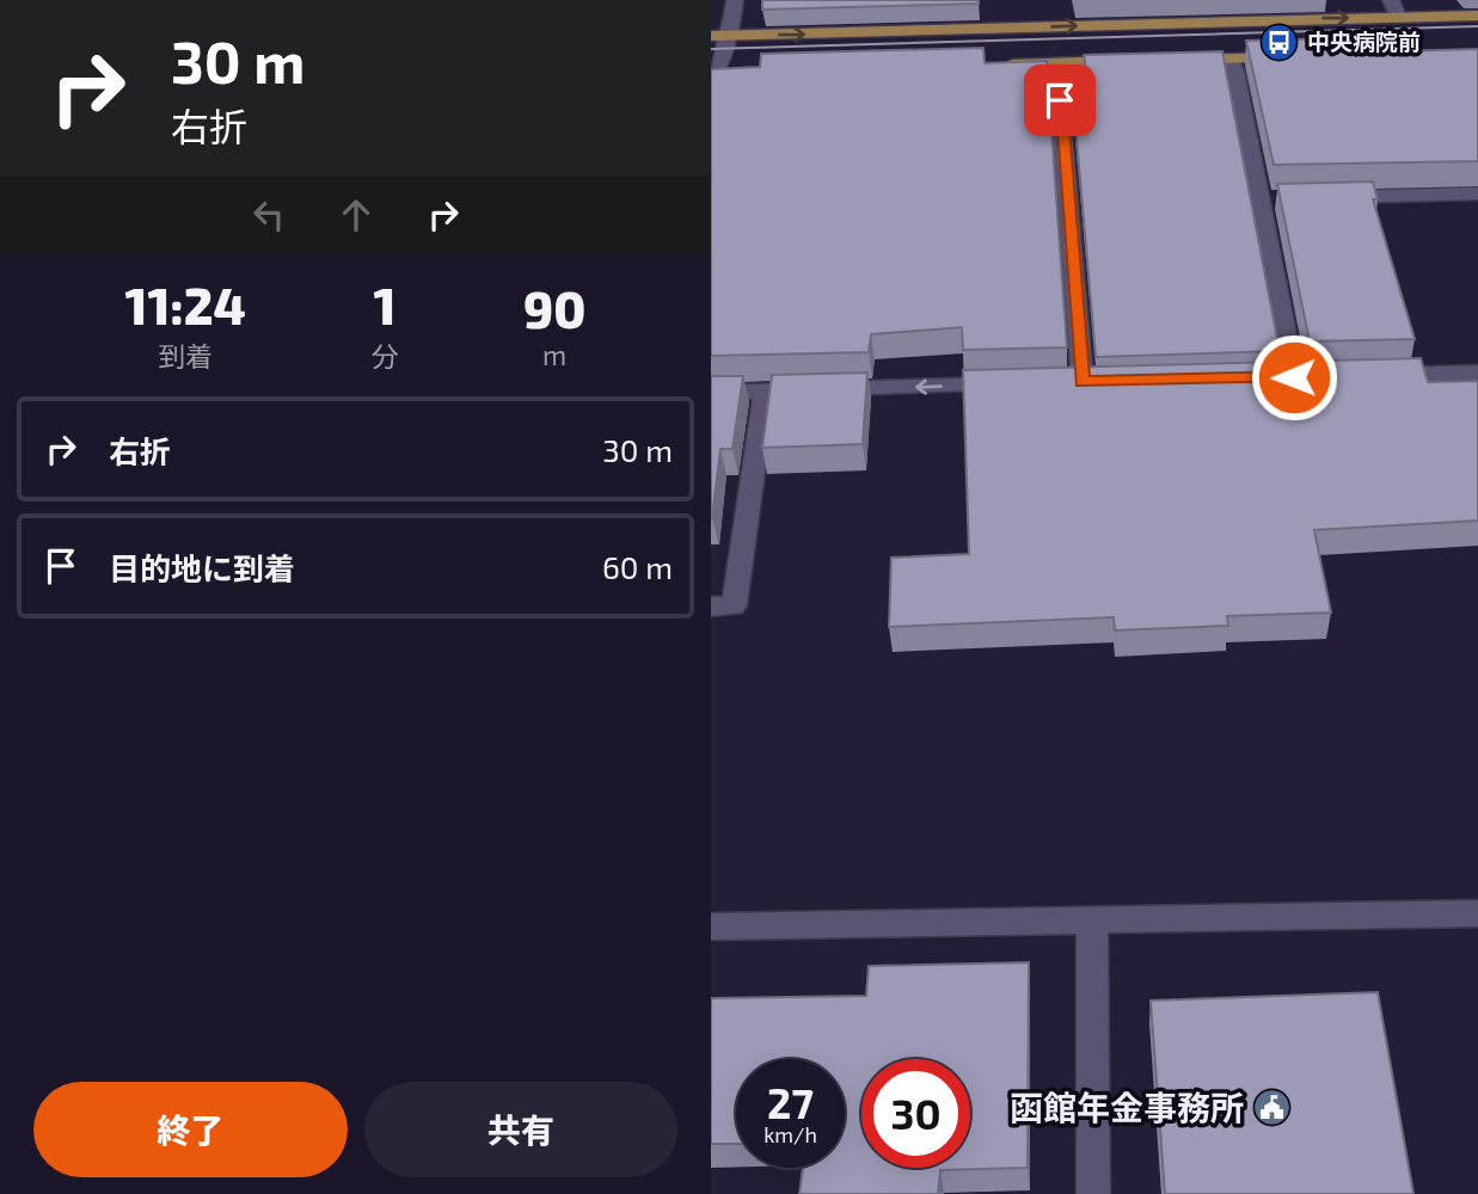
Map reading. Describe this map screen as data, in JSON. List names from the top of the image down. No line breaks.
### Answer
{"places":{"bus stop":["中央病院前"],"public building":["函館年金事務所"]},"page":{"turn":["30 m","右折"],"eta":["11:24","到着","1","分","90","m"],"list":[{"name":"右折","value":"30 m"},{"name":"目的地に到着","value":"60 m"}],"speed":"27 km/h","limit":"30","buttons":["終了","共有"]}}
